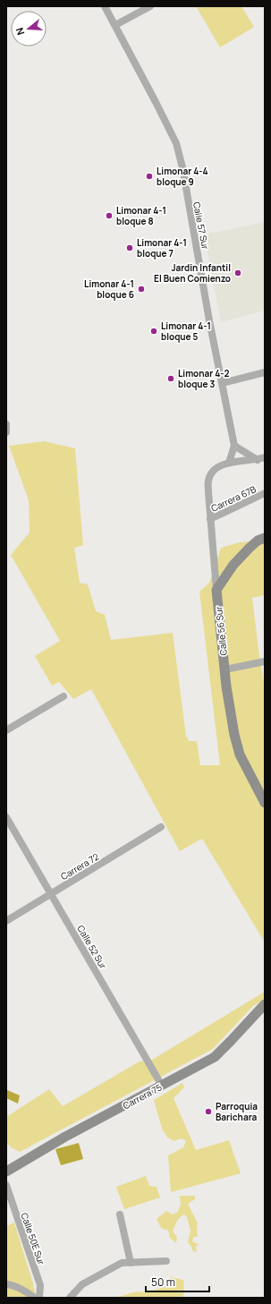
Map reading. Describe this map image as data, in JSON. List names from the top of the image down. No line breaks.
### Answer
{"streets":{"street":["Calle 57 Sur","Carrera 67B","Calle 56 Sur","Carrera 72","Calle 52 Sur","Carrera 75","Calle 50E Sur"]},"crossings":[["Calle 57 Sur","Calle 56 Sur"],["Carrera 67B","Calle 56 Sur"],["Carrera 72","Calle 52 Sur"],["Calle 52 Sur","Carrera 75"]],"places":["Limonar 4-4 bloque 9","Limonar 4-1 bloque 8","Limonar 4-1 bloque 7","Jardin Infantil El Buen Comienzo","Limonar 4-1 bloque 6","Limonar 4-1 bloque 5","Limonar 4-2 bloque 3","Parroquia Barichara"],"scale_bar":"50 m","north":"left"}
